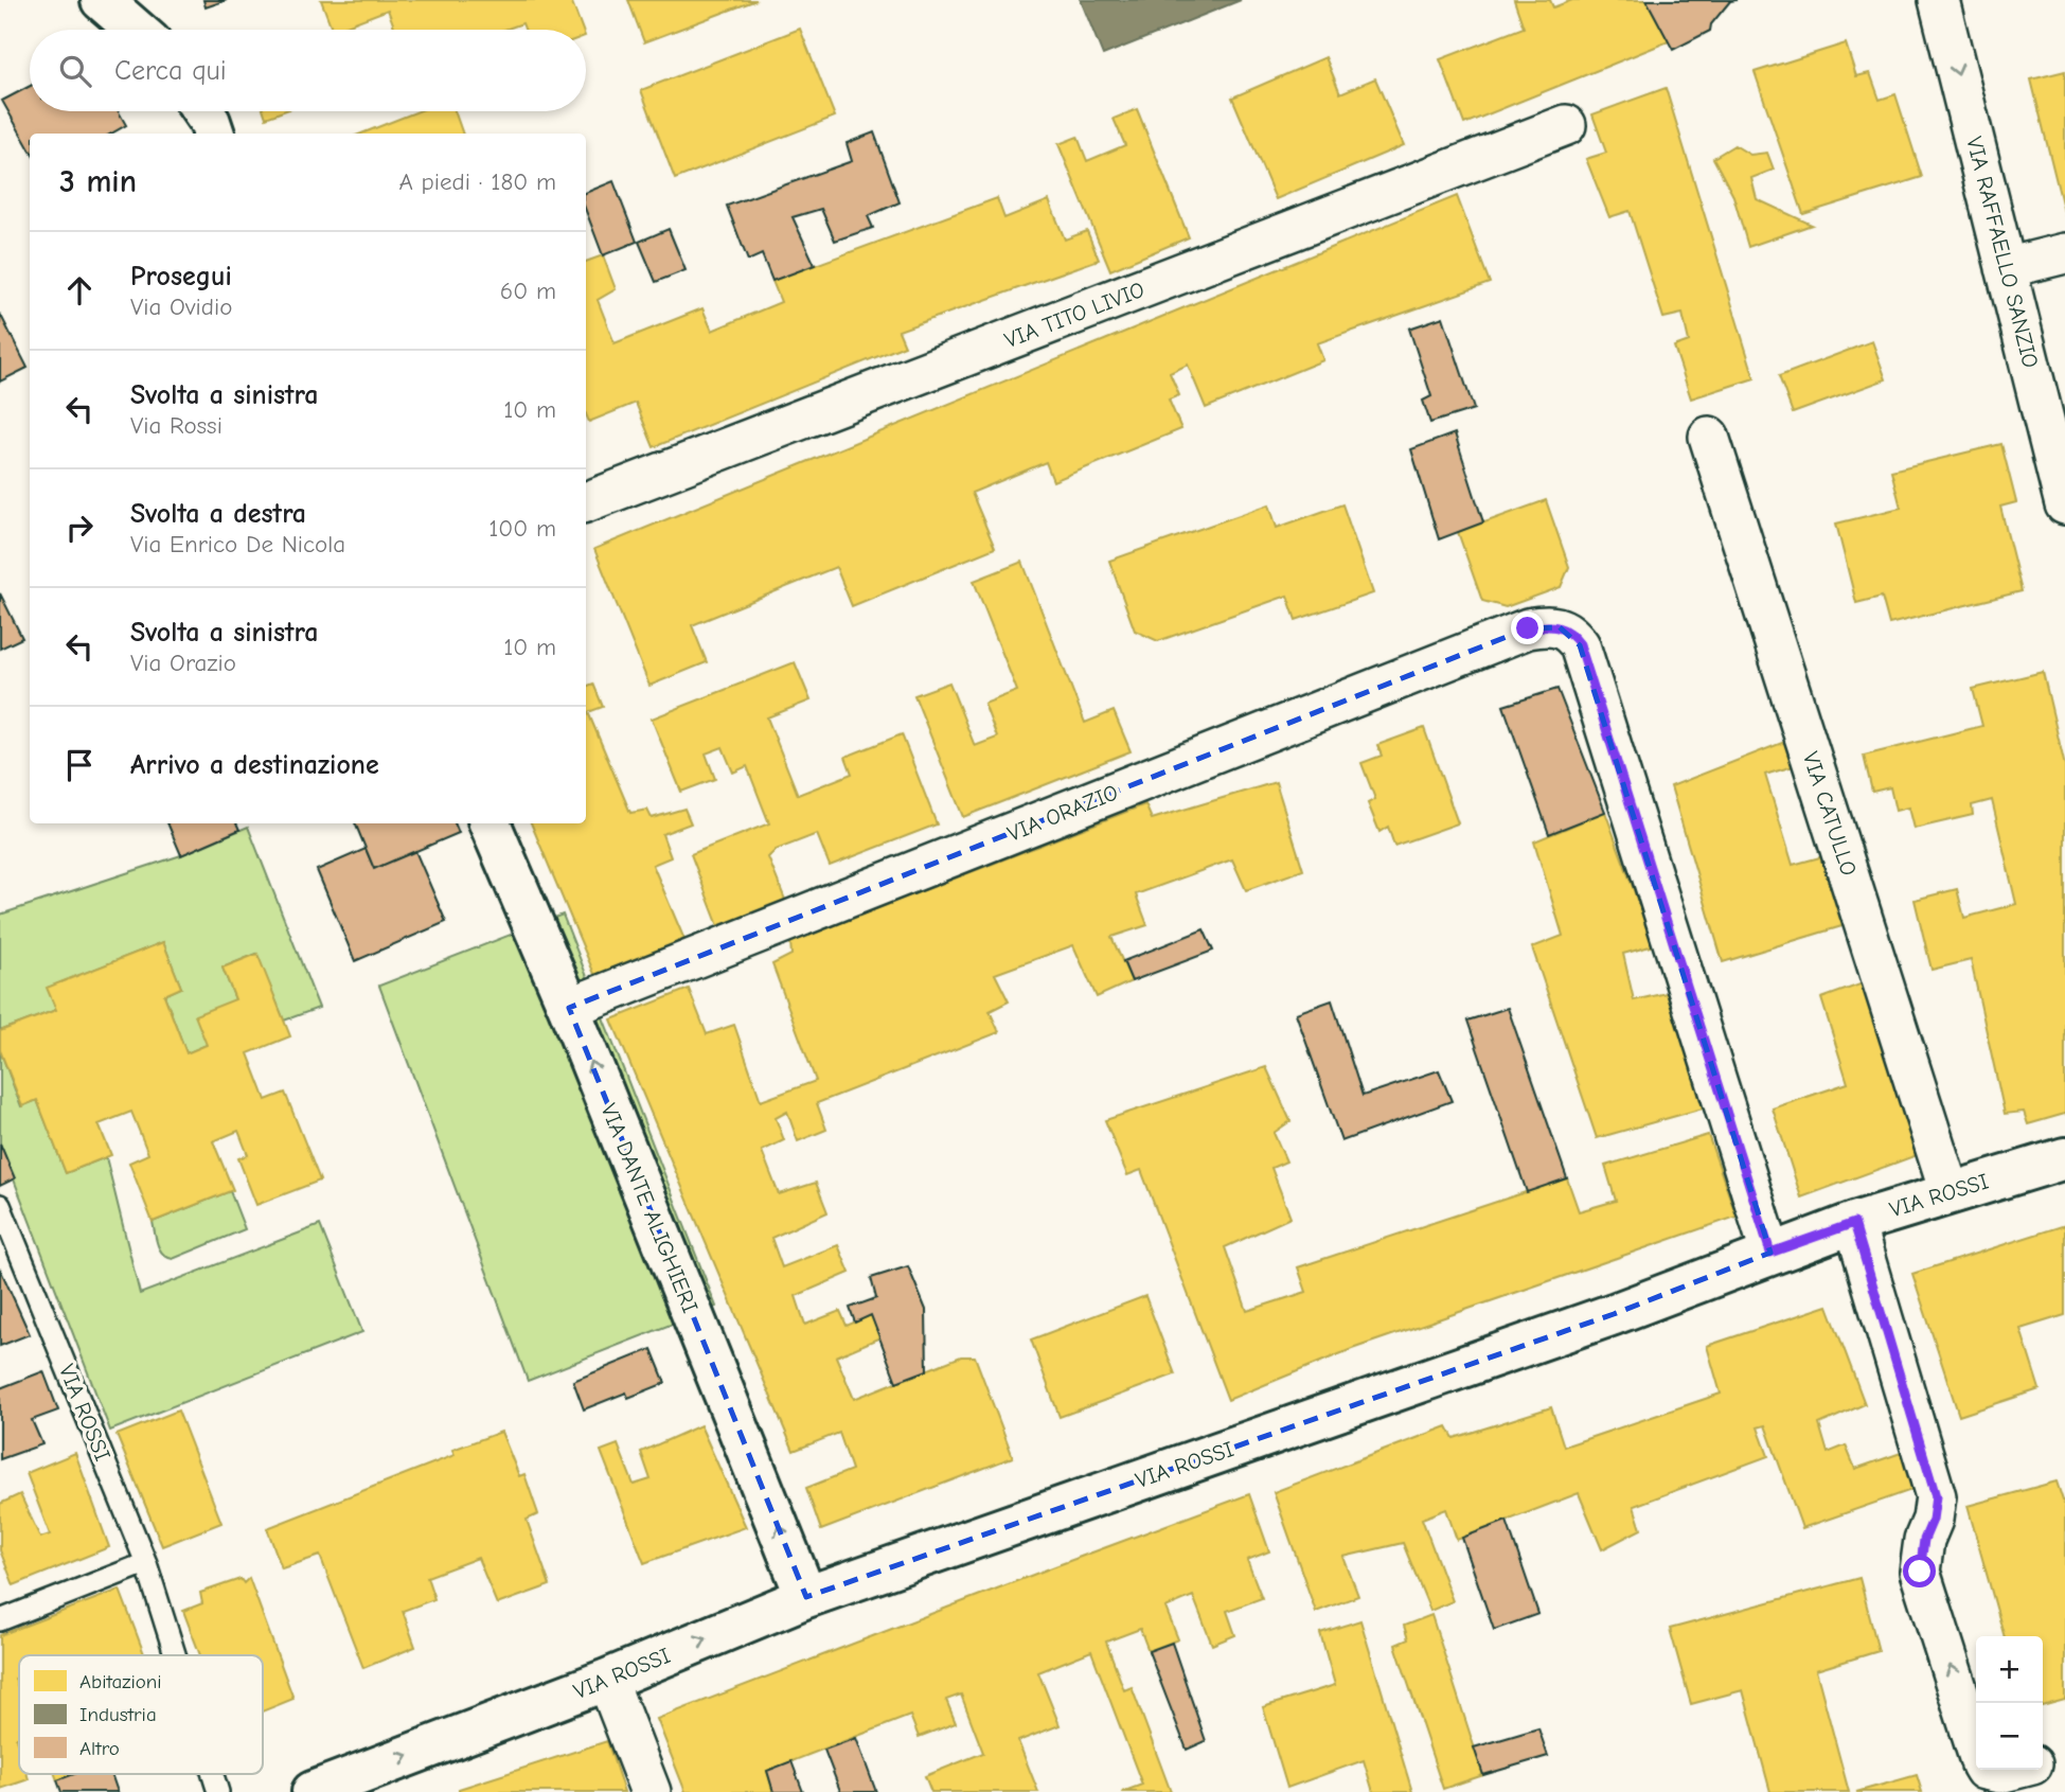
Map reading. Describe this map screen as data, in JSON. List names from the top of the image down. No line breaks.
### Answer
{"streets":{"street":["VIA RAFFAELLO SANZIO","VIA TITO LIVIO","VIA ORAZIO","VIA CATULLO","VIA ROSSI","VIA DANTE ALIGHIERI"]},"crossings":[["VIA ORAZIO","VIA ROSSI"],["VIA ORAZIO","VIA DANTE ALIGHIERI"],["VIA CATULLO","VIA ROSSI"],["VIA ROSSI","VIA DANTE ALIGHIERI"]],"one_way":["VIA RAFFAELLO SANZIO","VIA DANTE ALIGHIERI"],"legend":["Abitazioni","Industria","Altro"],"page":{"search":"Cerca qui","heading":["3 min","A piedi · 180 m"],"list":[["Prosegui","Via Ovidio","60 m"],["Svolta a sinistra","Via Rossi","10 m"],["Svolta a destra","Via Enrico De Nicola","100 m"],["Svolta a sinistra","Via Orazio","10 m"],"Arrivo a destinazione"],"map_buttons":["+","−"]}}
